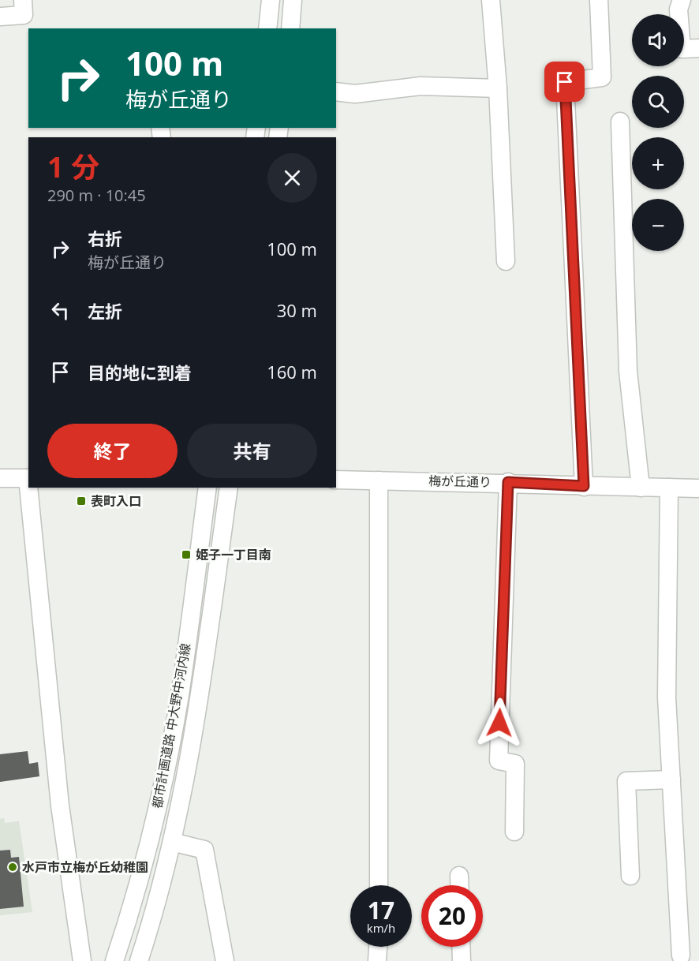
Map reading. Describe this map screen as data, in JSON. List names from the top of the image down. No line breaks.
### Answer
{"streets":{"street":["梅が丘通り","都市計画道路 中大野中河内線"]},"places":{"transit":["表町入口","姫子一丁目南"],"other":["水戸市立梅が丘幼稚園"]},"page":{"map_buttons":["+","−"],"turn":["100 m","梅が丘通り"],"heading":["1 分","290 m · 10:45"],"list":[{"name":"右折","note":"梅が丘通り","value":"100 m"},{"name":"左折","value":"30 m"},{"name":"目的地に到着","value":"160 m"}],"buttons":["終了","共有"],"speed":"17 km/h","limit":"20"}}
